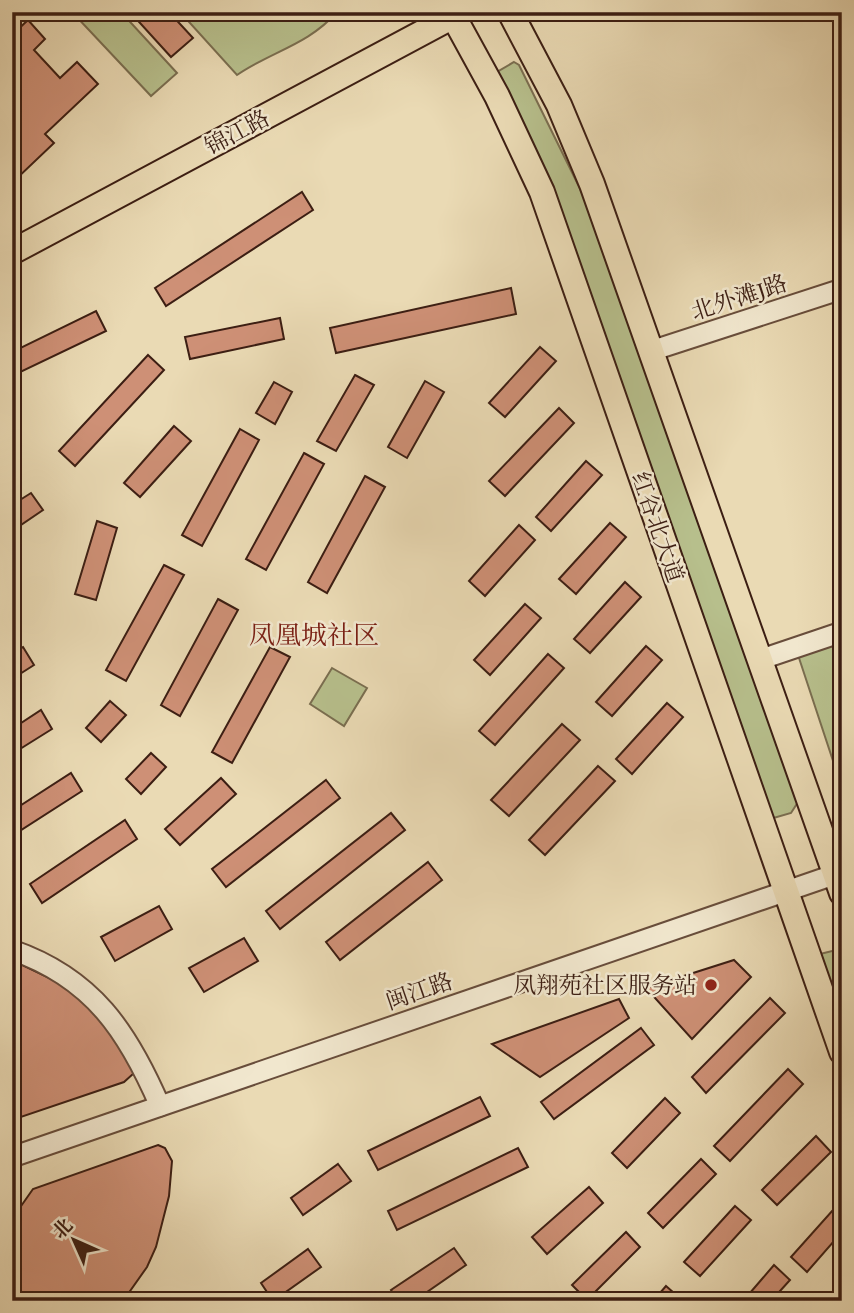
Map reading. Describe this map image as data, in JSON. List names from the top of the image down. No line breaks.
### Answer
{"streets":{"main road":["锦江路","红谷北大道"],"street":["北外滩J路","闽江路"]},"crossings":[["锦江路","红谷北大道"],["红谷北大道","闽江路"]],"districts":["凤凰城社区"],"places":["凤翔苑社区服务站"],"north":"top left"}
